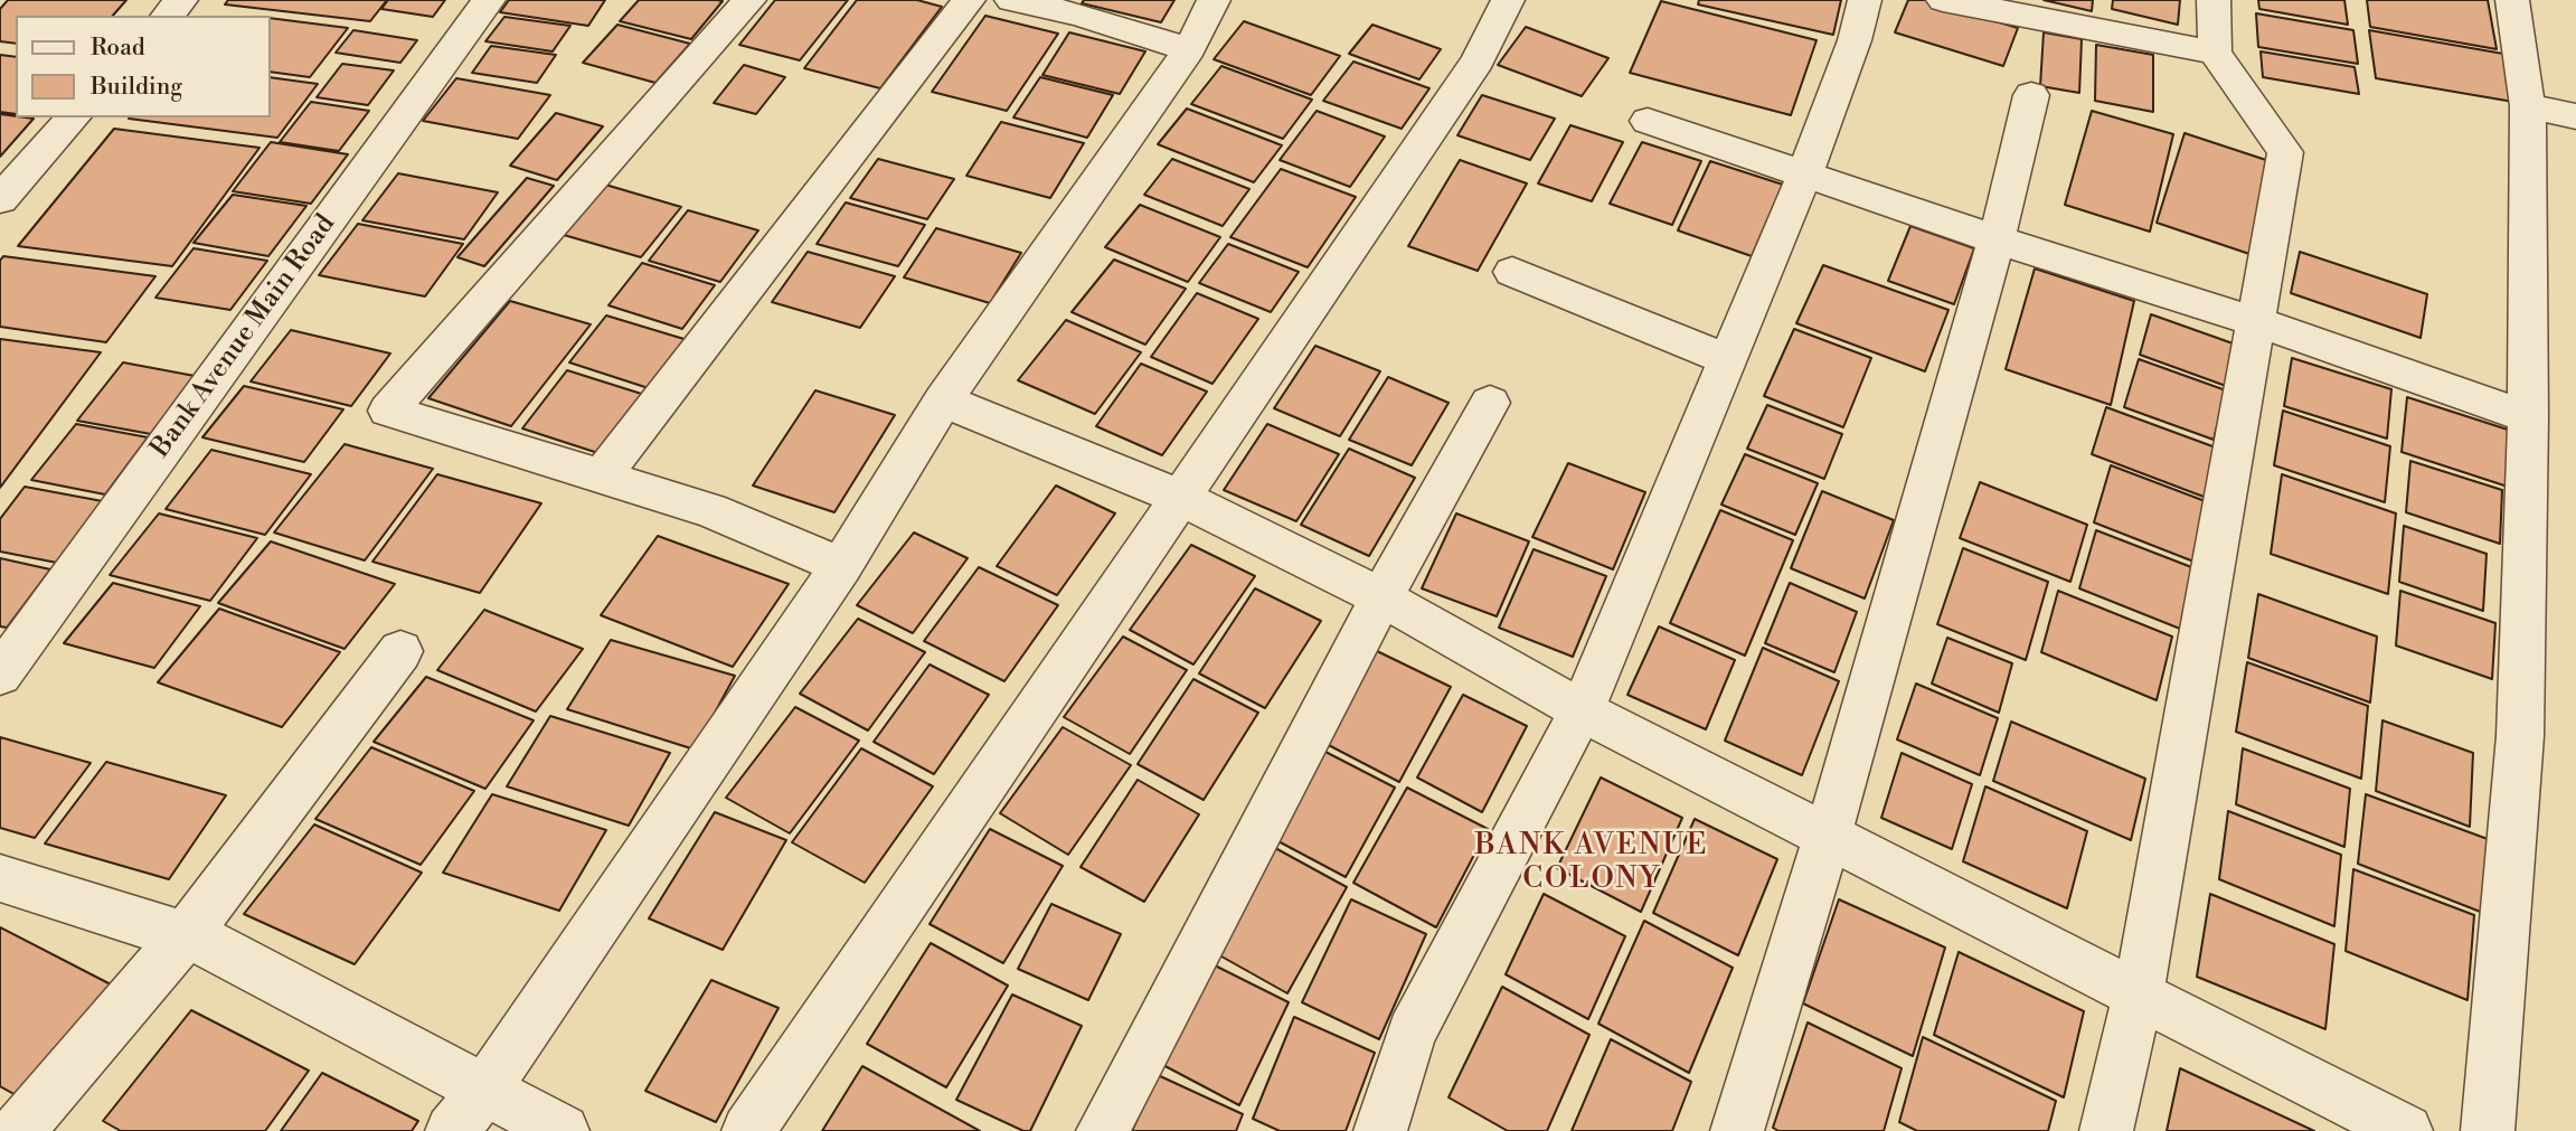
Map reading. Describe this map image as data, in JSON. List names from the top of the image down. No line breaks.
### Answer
{"streets":{"street":["Bank Avenue Main Road"]},"districts":["BANK AVENUE COLONY"],"legend":["Road","Building"]}
